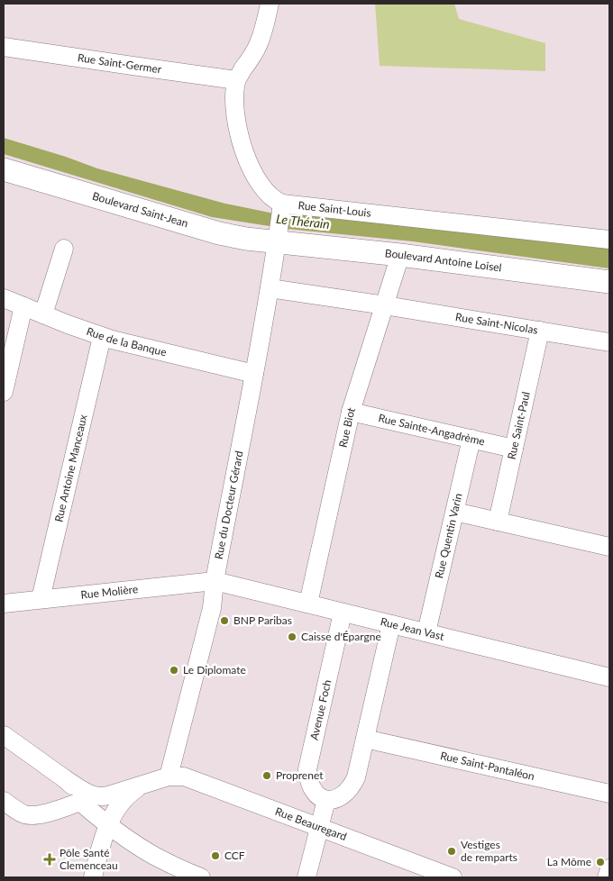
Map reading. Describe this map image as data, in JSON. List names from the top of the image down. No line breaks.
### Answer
{"streets":{"main road":["Boulevard Saint-Jean","Boulevard Antoine Loisel"],"street":["Rue Saint-Germer","Rue Saint-Louis","Rue Saint-Nicolas","Rue de la Banque","Rue Saint-Paul","Rue Biot","Rue Sainte-Angadrème","Rue Antoine Manceaux","Rue du Docteur Gérard","Rue Quentin Varin","Rue Molière","Rue Jean Vast","Avenue Foch","Rue Saint-Pantaléon","Rue Beauregard"]},"crossings":[["Rue Saint-Germer","Rue Saint-Louis"],["Boulevard Saint-Jean","Boulevard Antoine Loisel"],["Boulevard Saint-Jean","Rue du Docteur Gérard"],["Rue Saint-Louis","Rue du Docteur Gérard"],["Boulevard Antoine Loisel","Rue Biot"],["Boulevard Antoine Loisel","Rue du Docteur Gérard"],["Rue Saint-Nicolas","Rue Saint-Paul"],["Rue Saint-Nicolas","Rue Biot"],["Rue Saint-Nicolas","Rue du Docteur Gérard"],["Rue de la Banque","Rue Antoine Manceaux"],["Rue de la Banque","Rue du Docteur Gérard"],["Rue Saint-Paul","Rue Sainte-Angadrème"],["Rue Biot","Rue Sainte-Angadrème"],["Rue Biot","Rue Jean Vast"],["Rue Sainte-Angadrème","Rue Quentin Varin"],["Rue Antoine Manceaux","Rue Molière"],["Rue du Docteur Gérard","Rue Molière"],["Rue du Docteur Gérard","Rue Jean Vast"],["Rue du Docteur Gérard","Rue Beauregard"],["Rue Quentin Varin","Rue Jean Vast"],["Rue Molière","Rue Jean Vast"],["Rue Jean Vast","Avenue Foch"]],"water":["Le Thérain"],"places":{"other":["BNP Paribas","Caisse d'Épargne","Le Diplomate","Proprenet","Vestiges de remparts","CCF","La Môme"],"health":["Pôle Santé Clemenceau"]}}
